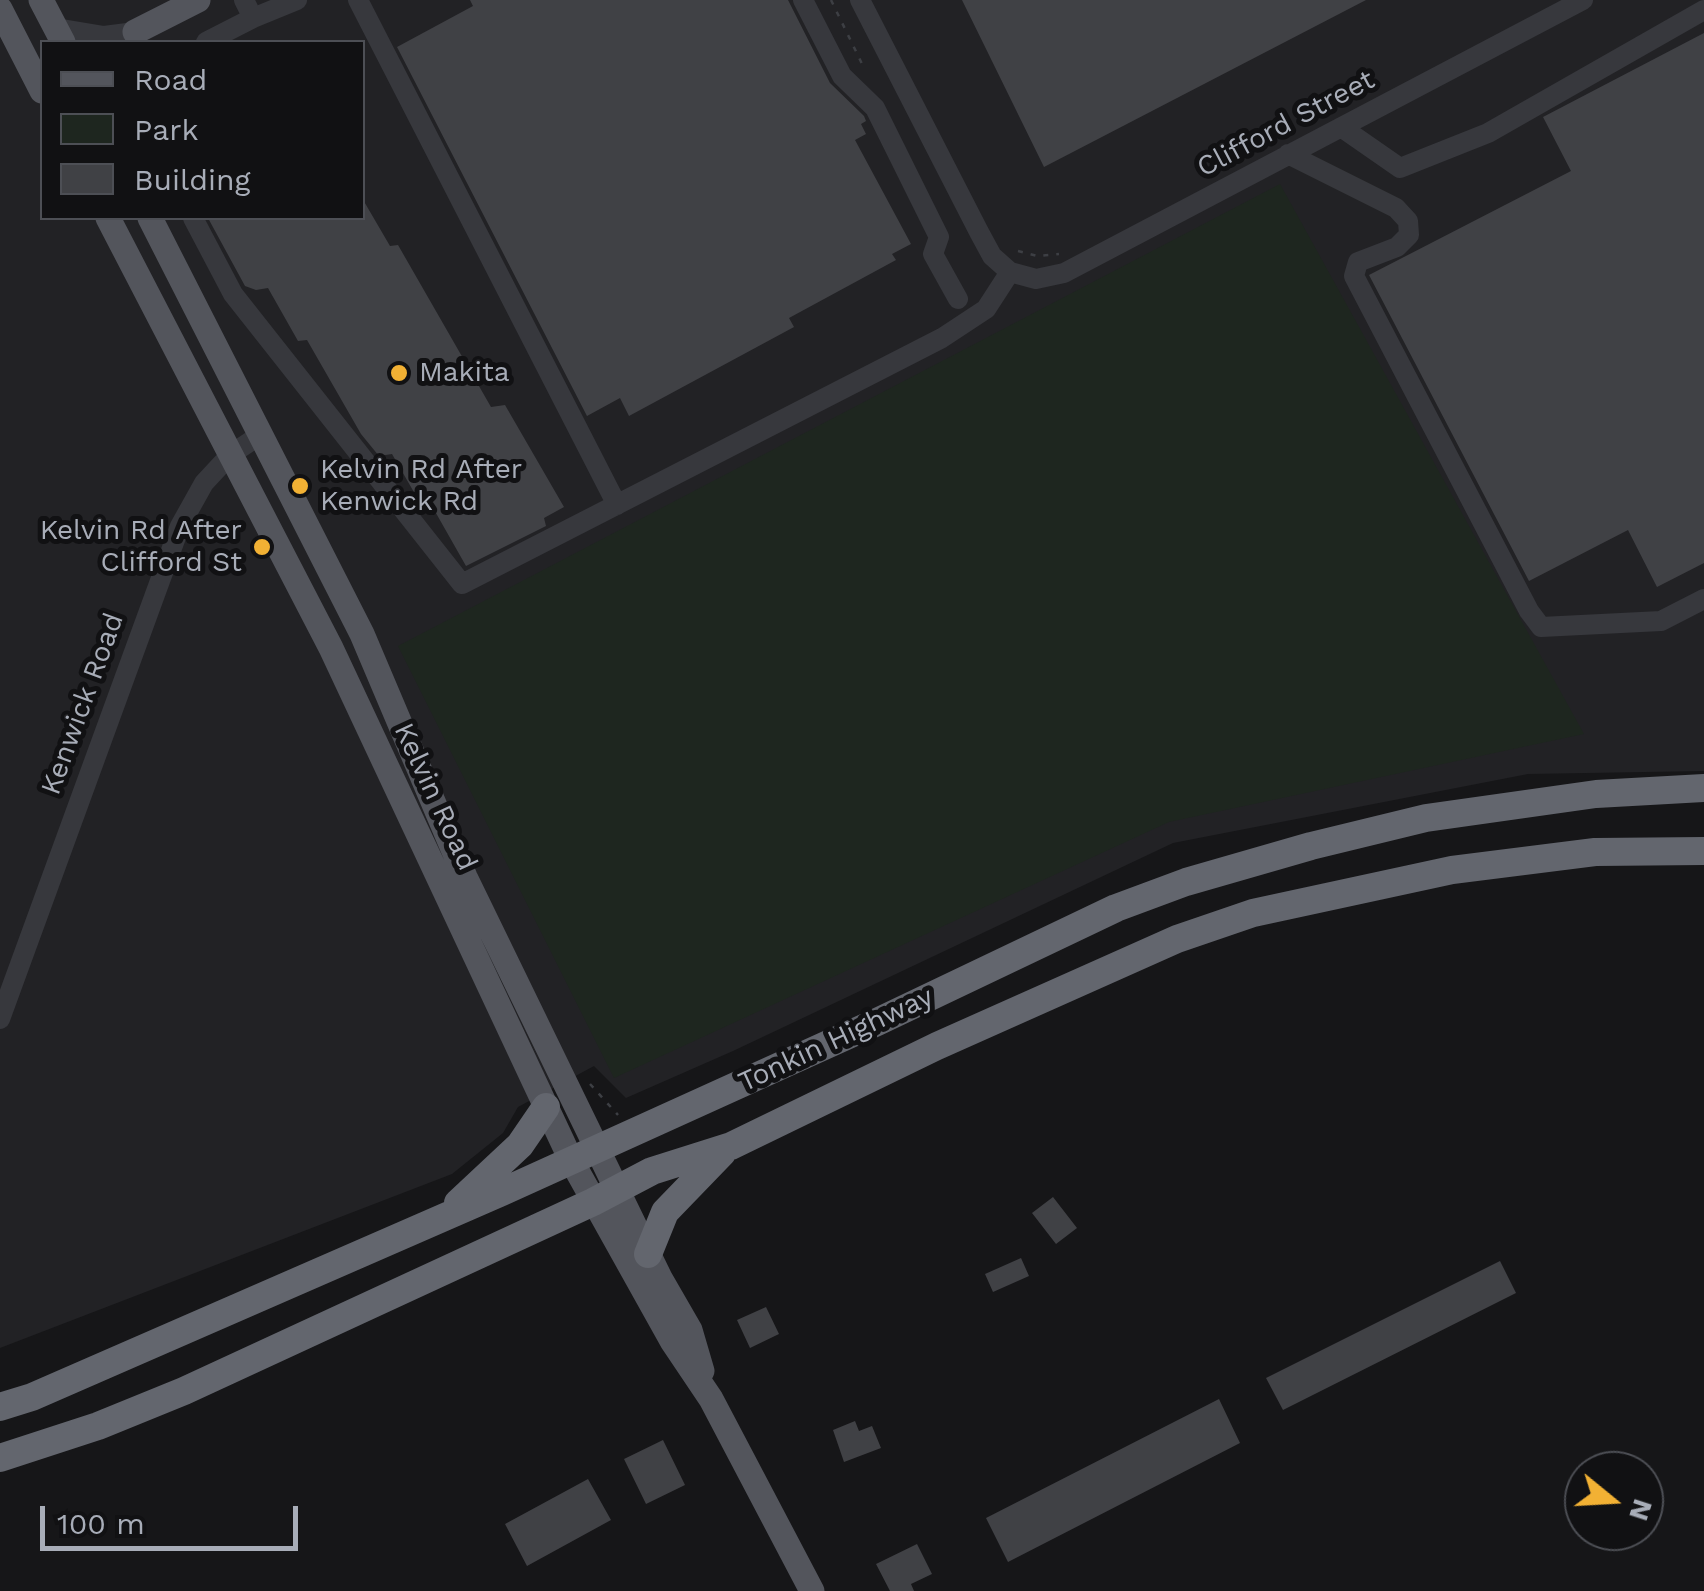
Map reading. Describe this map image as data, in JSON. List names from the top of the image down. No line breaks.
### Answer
{"streets":{"highway":["Tonkin Highway"],"main road":["Kelvin Road"],"street":["Clifford Street","Kenwick Road"]},"crossings":[["Kenwick Road","Kelvin Road"],["Kelvin Road","Tonkin Highway"]],"places":["Makita","Kelvin Rd After Kenwick Rd","Kelvin Rd After Clifford St"],"legend":["Road","Park","Building"],"scale_bar":"100 m","north":"right"}
